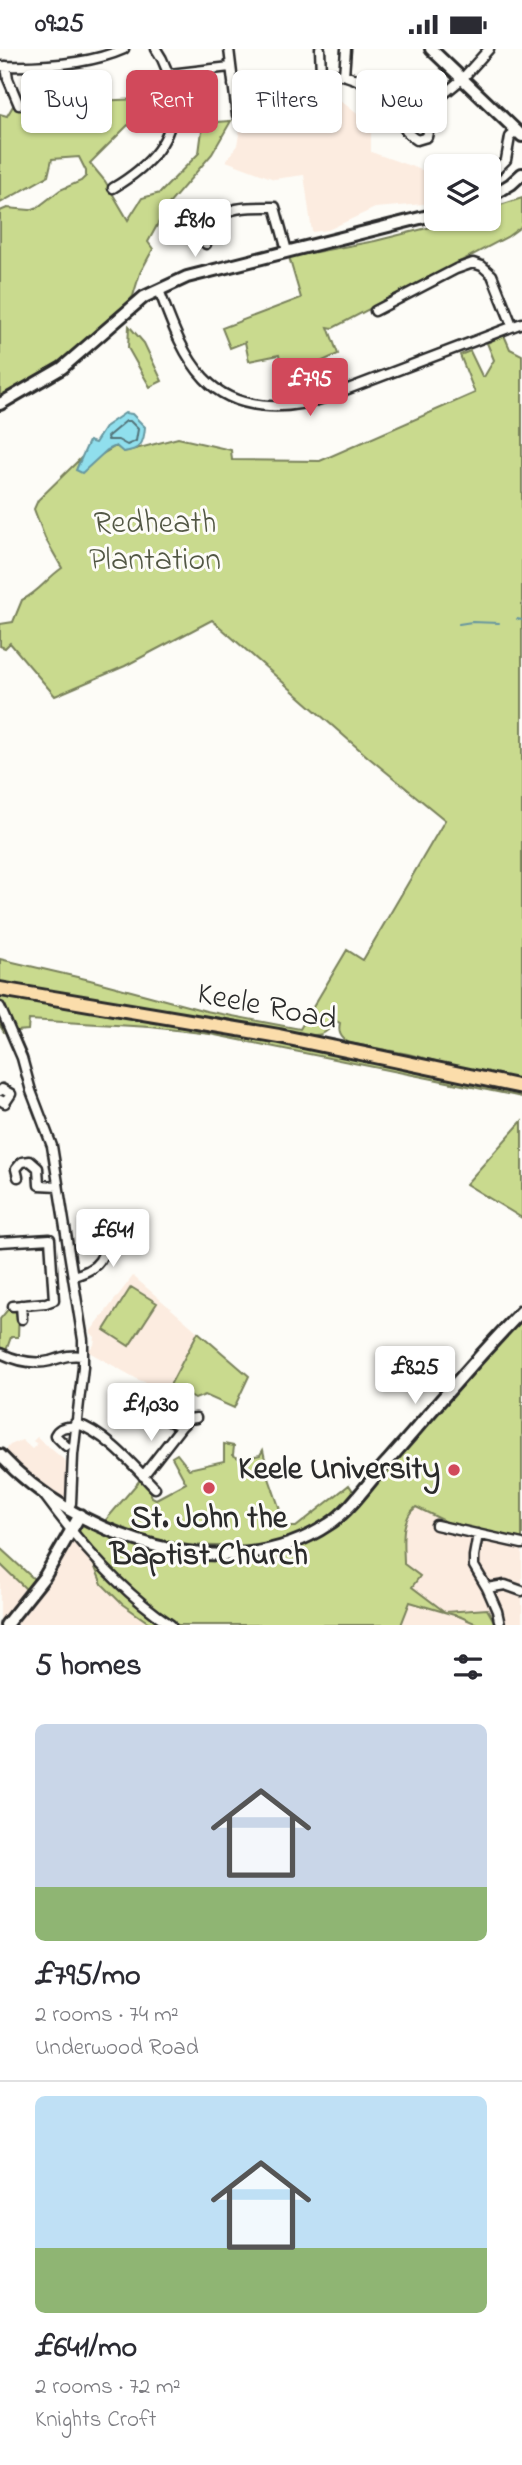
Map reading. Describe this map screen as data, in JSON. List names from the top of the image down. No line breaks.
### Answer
{"streets":{"main road":["Keele Road"]},"parks":["Redheath Plantation"],"places":["Keele University","St. John the Baptist Church"],"page":{"status":"09:25","chip":["Buy","Rent","Filters","New"],"price":["£810","£795","£641","£825","£1,030"],"heading":"5 homes","list":[{"name":"£795/mo","note":"2 rooms · 74 m² · Underwood Road"},{"name":"£641/mo","note":"2 rooms · 72 m² · Knights Croft"}]}}
